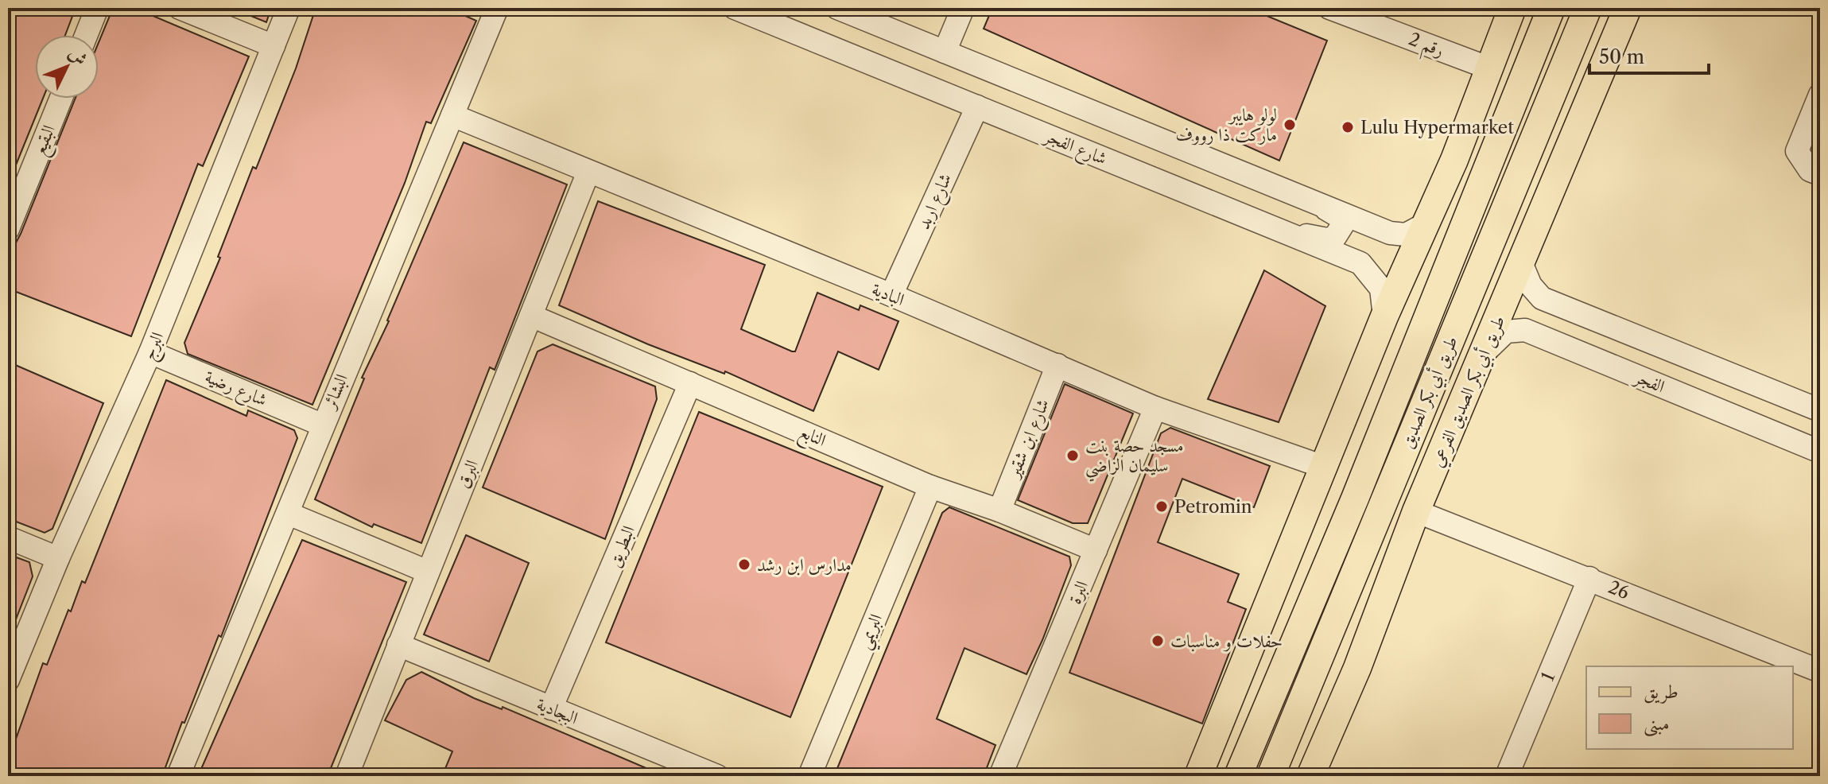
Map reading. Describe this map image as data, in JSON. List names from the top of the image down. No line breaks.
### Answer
{"streets":{"main road":["طريق أبي بكر الصديق الفرعي","طريق أبي بكر الصديق"],"street":["رقم 2","البقيع","شارع الفجر","شارع اربد","البادية","البرج","الفجر","شارع رضية","البشائر","النابع","شارع ابن شقير","البرق","البطريق","26","البرة","البريمي","1","البجادية"]},"crossings":[["شارع الفجر","شارع اربد"],["شارع اربد","البادية"],["البادية","البشائر"],["البادية","شارع ابن شقير"],["البادية","البرق"],["البادية","البرة"],["البرج","شارع رضية"],["الفجر","طريق أبي بكر الصديق الفرعي"],["شارع رضية","البشائر"],["طريق أبي بكر الصديق الفرعي","26"],["النابع","شارع ابن شقير"],["النابع","البرق"],["النابع","البطريق"],["النابع","البرة"],["النابع","البريمي"],["البرق","البجادية"],["البطريق","البجادية"],["26","1"]],"places":["لولو هايبر ماركت ذا رووف","Lulu Hypermarket","مسجد حصة بنت سليمان الزاضي","Petromin","مدارس ابن رشد","حفلات و مناسبات"],"legend":["طريق","مبنى"],"scale_bar":"50 m","north":"top right"}
